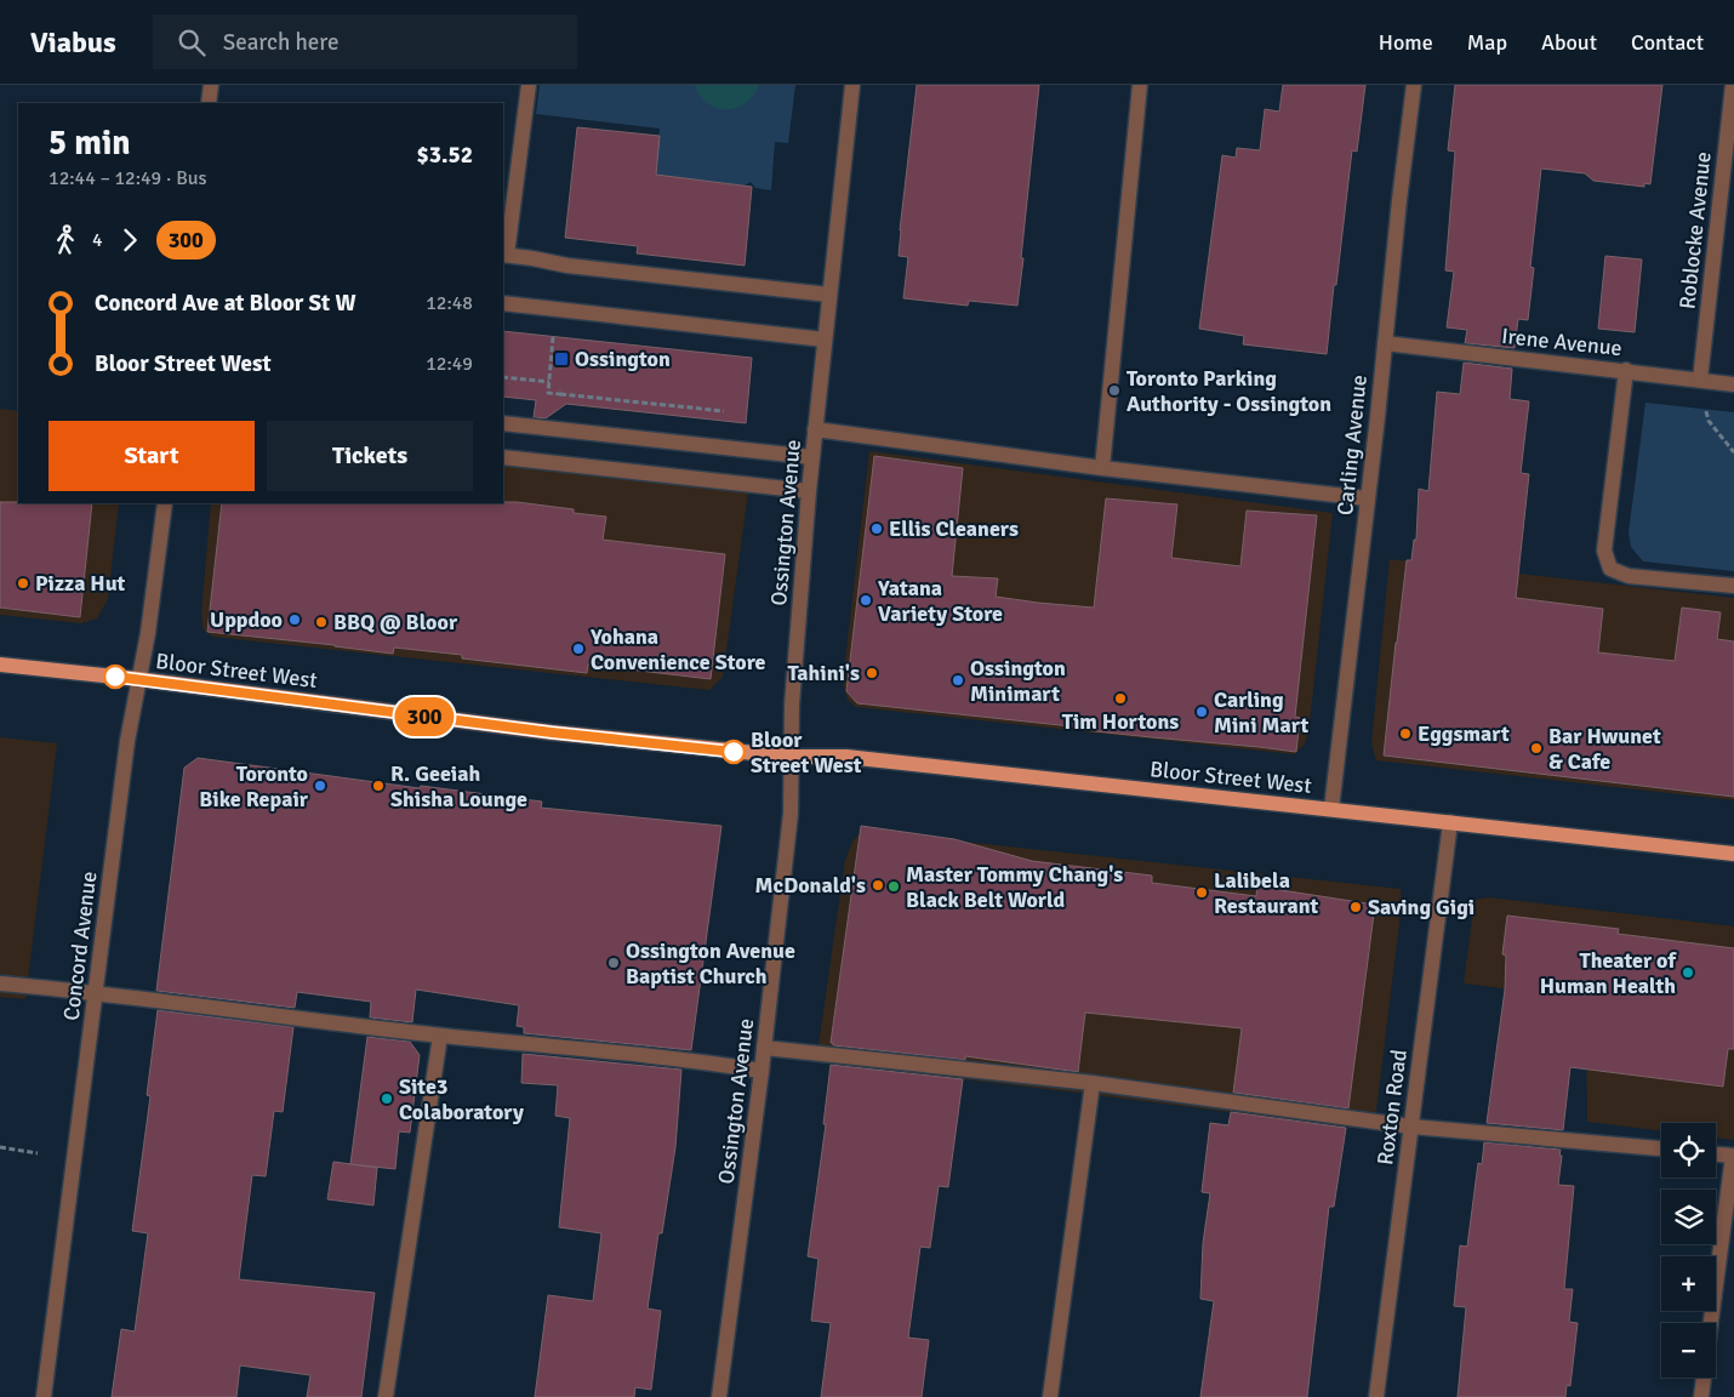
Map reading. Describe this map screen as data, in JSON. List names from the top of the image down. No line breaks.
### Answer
{"streets":{"main road":["Bloor Street West"],"street":["Roblocke Avenue","Irene Avenue","Carling Avenue","Ossington Avenue","Concord Avenue","Roxton Road"]},"crossings":[["Roblocke Avenue","Irene Avenue"],["Irene Avenue","Carling Avenue"],["Carling Avenue","Bloor Street West"],["Ossington Avenue","Bloor Street West"],["Bloor Street West","Concord Avenue"],["Bloor Street West","Roxton Road"]],"places":{"transit":["Ossington"],"other":["Toronto Parking Authority - Ossington","Ellis Cleaners","Pizza Hut","Yatana Variety Store","Uppdoo","BBQ @ Bloor","Yohana Convenience Store","Tahini's","Ossington Minimart","Tim Hortons","Carling Mini Mart","Eggsmart","Bar Hwunet & Cafe","Bloor Street West","Toronto Bike Repair","R. Geeiah Shisha Lounge","McDonald's","Master Tommy Chang's Black Belt World","Lalibela Restaurant","Saving Gigi","Ossington Avenue Baptist Church","Theater of Human Health","Site3 Colaboratory"]},"lines":["bus line 300"],"page":{"header":"Viabus","search":"Search here","nav":["Home","Map","About","Contact"],"on_map":"300","heading":["5 min","12:44 – 12:49 · Bus","$3.52"],"legs":["4","300"],"list":[{"name":"Concord Ave at Bloor St W","value":"12:48"},{"name":"Bloor Street West","value":"12:49"}],"buttons":["Start","Tickets"],"map_buttons":["+","−"]}}
